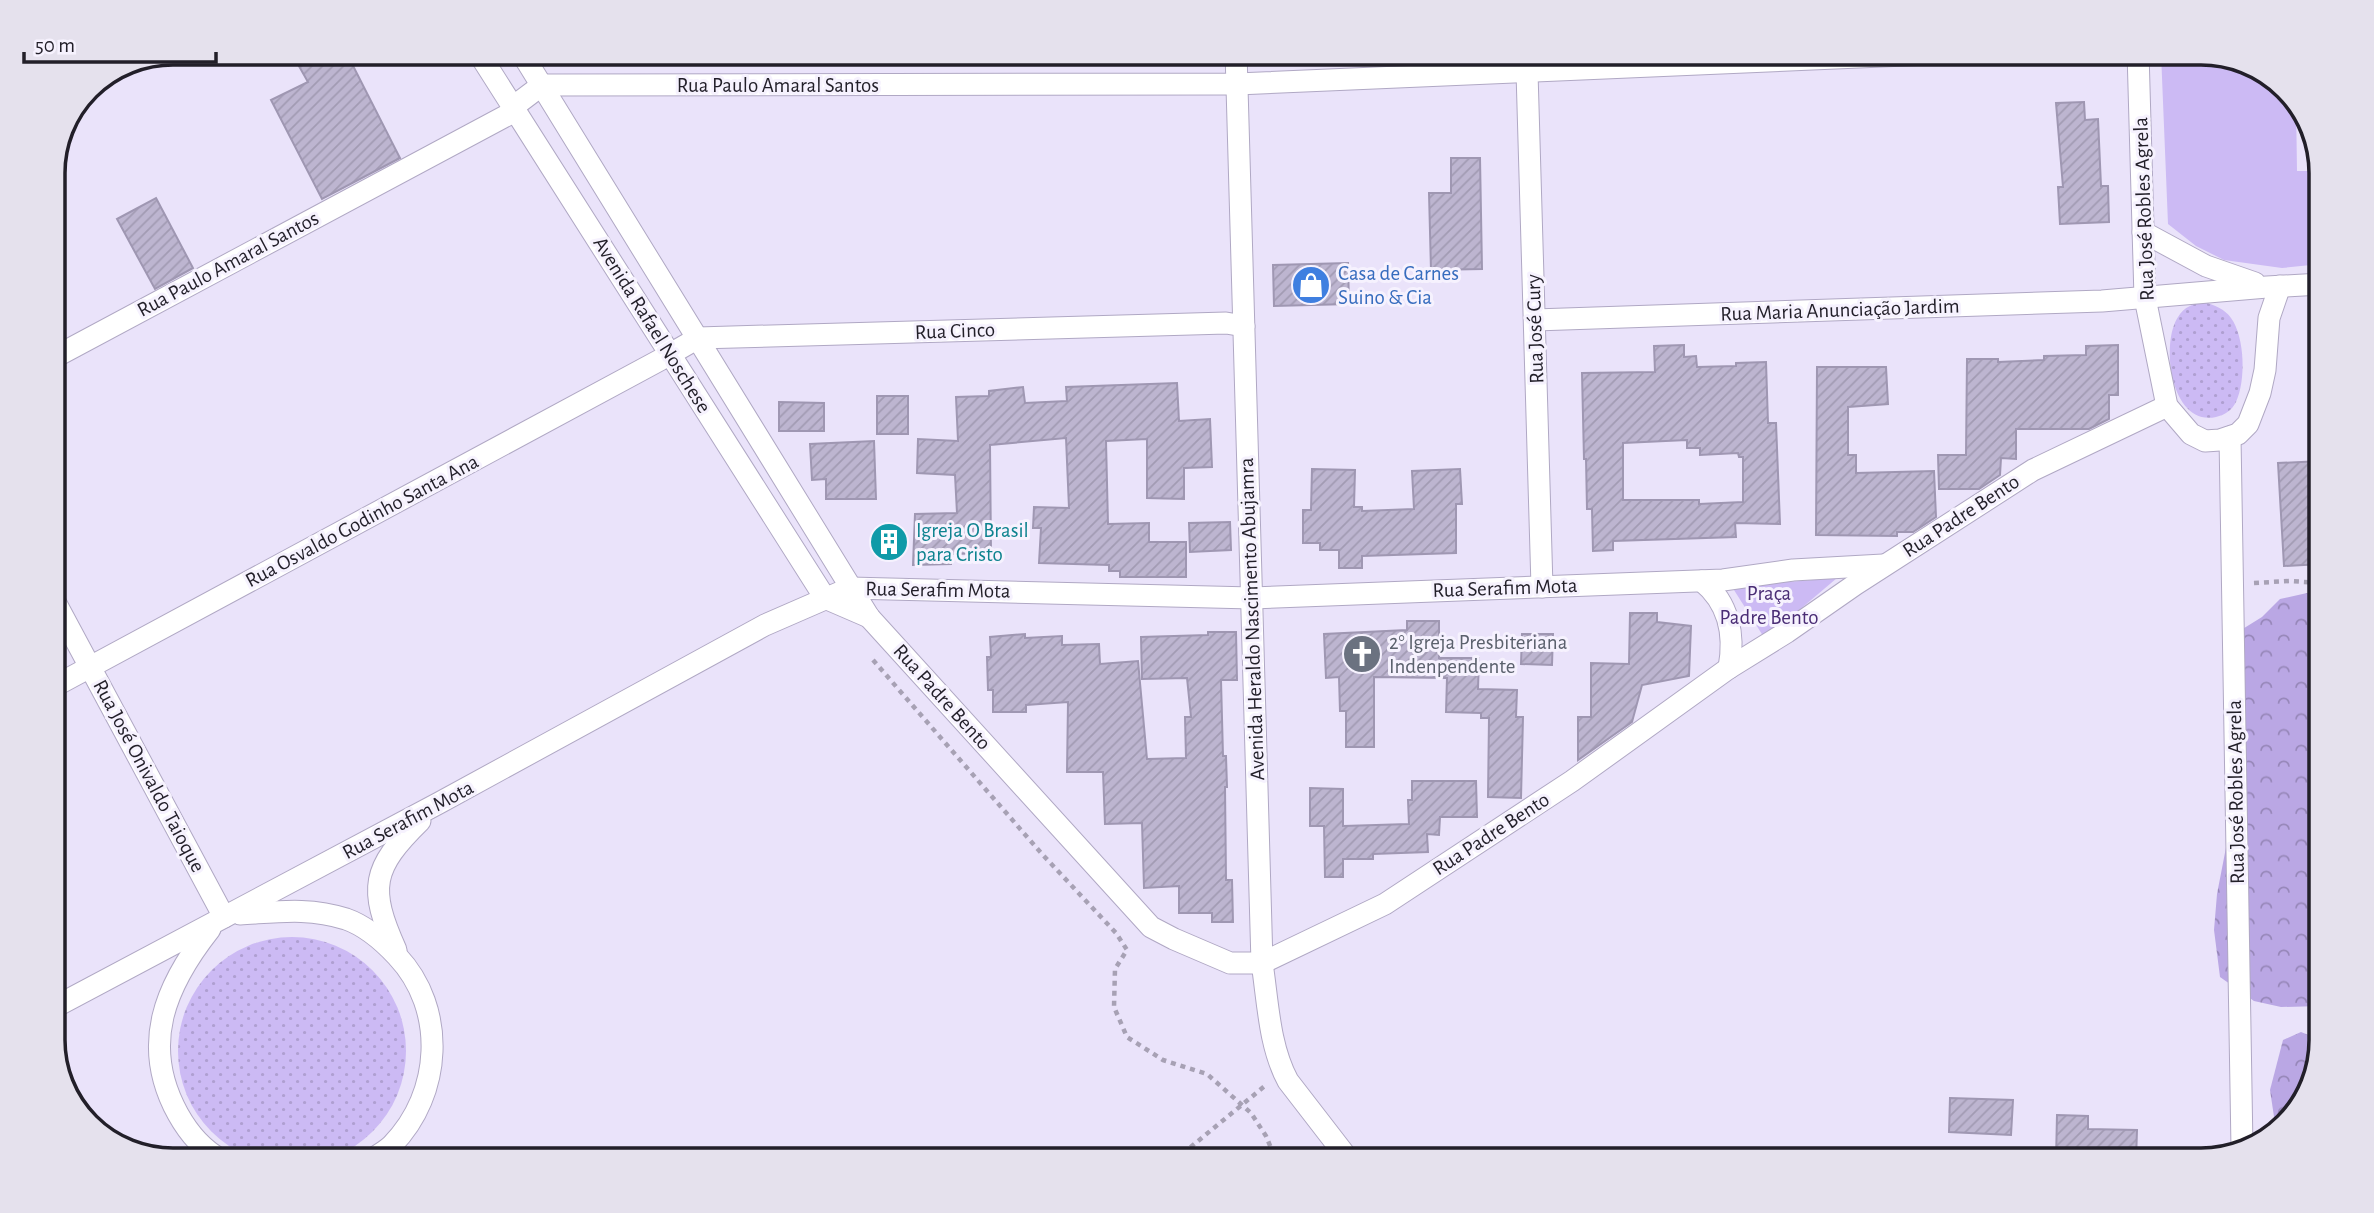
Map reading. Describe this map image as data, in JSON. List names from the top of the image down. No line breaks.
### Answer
{"streets":{"street":["Rua Paulo Amaral Santos","Rua José Robles Agrela","Rua Maria Anunciação Jardim","Avenida Rafael Noschese","Rua José Cury","Rua Cinco","Rua Padre Bento","Rua Osvaldo Godinho Santa Ana","Rua Serafim Mota","Avenida Heraldo Nascimento Abujamra","Rua José Onivaldo Taioque"]},"crossings":[["Rua Paulo Amaral Santos","Avenida Rafael Noschese"],["Rua Paulo Amaral Santos","Rua José Cury"],["Rua Paulo Amaral Santos","Avenida Heraldo Nascimento Abujamra"],["Rua José Robles Agrela","Rua Maria Anunciação Jardim"],["Rua José Robles Agrela","Rua Padre Bento"],["Rua Maria Anunciação Jardim","Rua José Cury"],["Avenida Rafael Noschese","Rua Cinco"],["Avenida Rafael Noschese","Rua Padre Bento"],["Avenida Rafael Noschese","Rua Osvaldo Godinho Santa Ana"],["Avenida Rafael Noschese","Rua Serafim Mota"],["Rua José Cury","Rua Serafim Mota"],["Rua Cinco","Rua Osvaldo Godinho Santa Ana"],["Rua Cinco","Avenida Heraldo Nascimento Abujamra"],["Rua Padre Bento","Rua Serafim Mota"],["Rua Padre Bento","Avenida Heraldo Nascimento Abujamra"],["Rua Osvaldo Godinho Santa Ana","Rua José Onivaldo Taioque"],["Rua Serafim Mota","Avenida Heraldo Nascimento Abujamra"],["Rua Serafim Mota","Rua José Onivaldo Taioque"]],"parks":["Praça Padre Bento"],"places":{"shop":["Casa de Carnes Suino & Cia"],"building":["Igreja O Brasil para Cristo"],"church":["2° Igreja Presbiteriana Indenpendente"]},"scale_bar":"50 m"}
